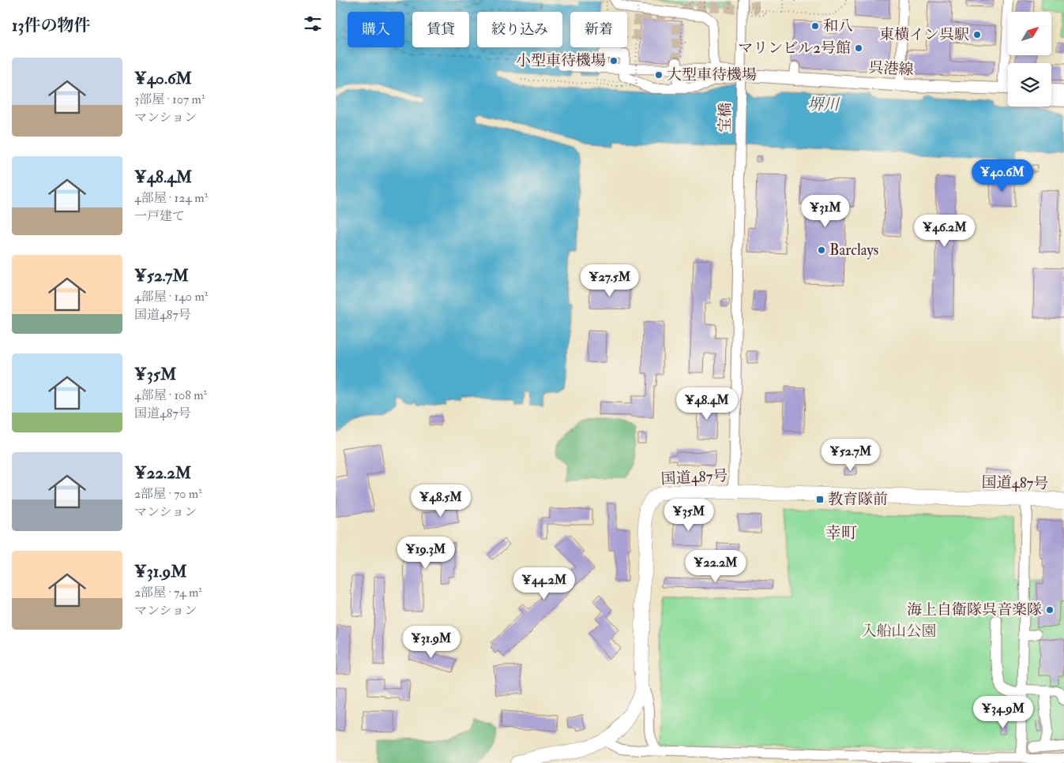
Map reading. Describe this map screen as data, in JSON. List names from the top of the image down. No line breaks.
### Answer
{"streets":{"highway":["国道487号"],"main road":["呉港線"],"street":["宝橋"]},"crossings":[["呉港線","宝橋"],["宝橋","国道487号"]],"districts":["幸町"],"water":["堺川"],"parks":["入船山公園"],"places":{"other":["和八","東横イン呉駅","マリンビル2号館","小型車待機場","大型車待機場","Barclays","海上自衛隊呉音楽隊"],"transit":["教育隊前"]},"north":"top right","page":{"heading":"13件の物件","chip":["購入","賃貸","絞り込み","新着"],"list":[{"name":"¥40.6M","note":"3部屋 · 107 m² · マンション"},{"name":"¥48.4M","note":"4部屋 · 124 m² · 一戸建て"},{"name":"¥52.7M","note":"4部屋 · 140 m² · 国道487号"},{"name":"¥35M","note":"4部屋 · 108 m² · 国道487号"},{"name":"¥22.2M","note":"2部屋 · 70 m² · マンション"},{"name":"¥31.9M","note":"2部屋 · 74 m² · マンション"}],"price":["¥40.6M","¥31M","¥46.2M","¥27.5M","¥48.4M","¥52.7M","¥48.5M","¥35M","¥19.3M","¥22.2M","¥44.2M","¥31.9M","¥34.9M"]}}
